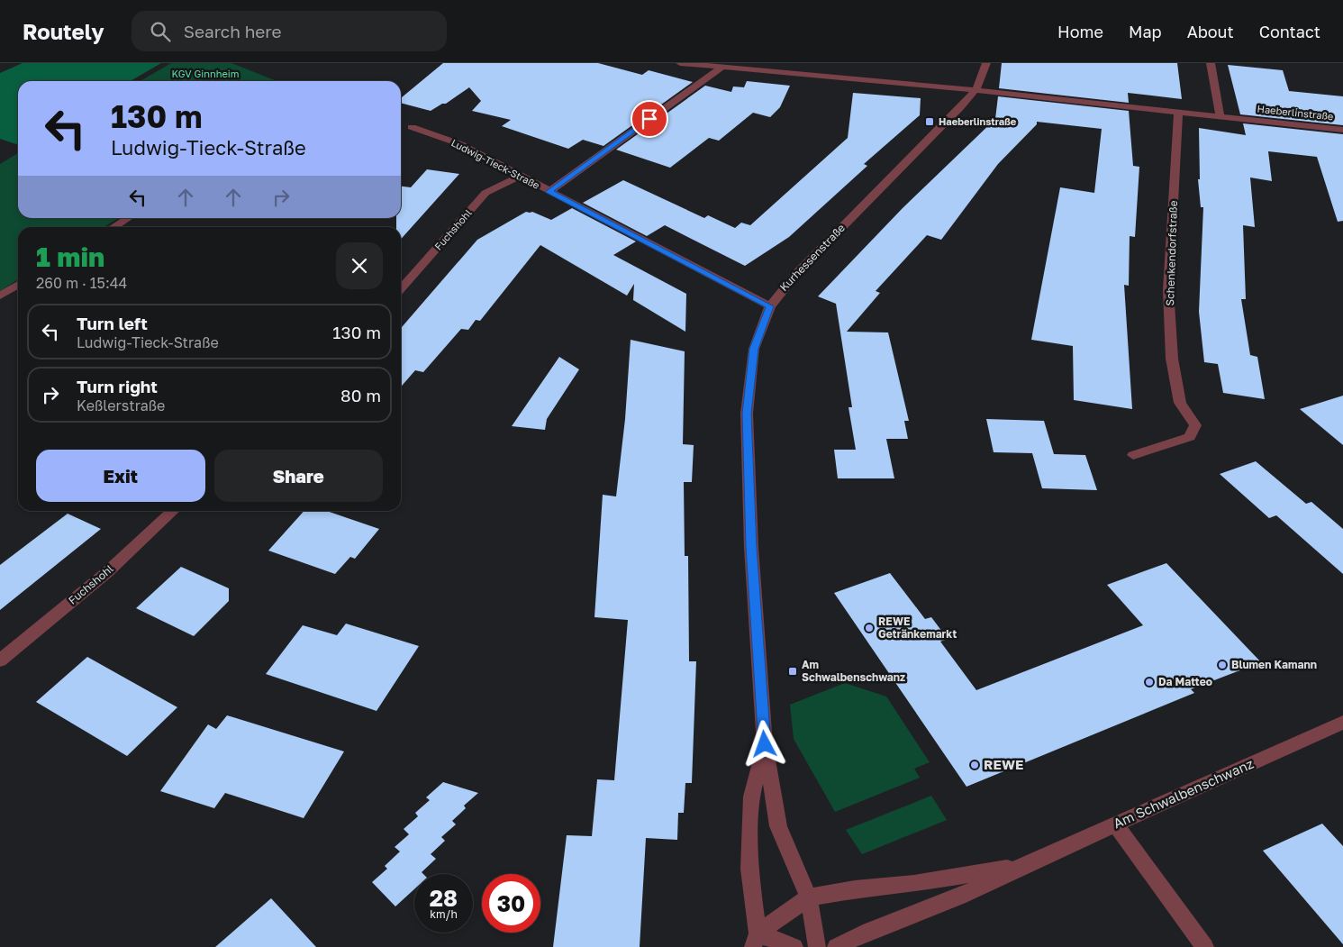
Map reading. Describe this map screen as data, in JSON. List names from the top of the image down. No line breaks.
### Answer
{"streets":{"street":["Haeberlinstraße","Ludwig-Tieck-Straße","Fuchshohl","Schenkendorfstraße","Kurhessenstraße","Am Schwalbenschwanz"]},"crossings":[["Haeberlinstraße","Schenkendorfstraße"],["Haeberlinstraße","Kurhessenstraße"],["Ludwig-Tieck-Straße","Fuchshohl"],["Ludwig-Tieck-Straße","Kurhessenstraße"],["Kurhessenstraße","Am Schwalbenschwanz"]],"parks":["KGV Ginnheim"],"places":{"transit":["Haeberlinstraße","Am Schwalbenschwanz"],"other":["REWE Getränkemarkt","Blumen Kamann","Da Matteo","REWE"]},"page":{"header":"Routely","search":"Search here","nav":["Home","Map","About","Contact"],"turn":["130 m","Ludwig-Tieck-Straße"],"heading":["1 min","260 m · 15:44"],"list":[{"name":"Turn left","note":"Ludwig-Tieck-Straße","value":"130 m"},{"name":"Turn right","note":"Keßlerstraße","value":"80 m"}],"buttons":["Exit","Share"],"speed":"28 km/h","limit":"30"}}
